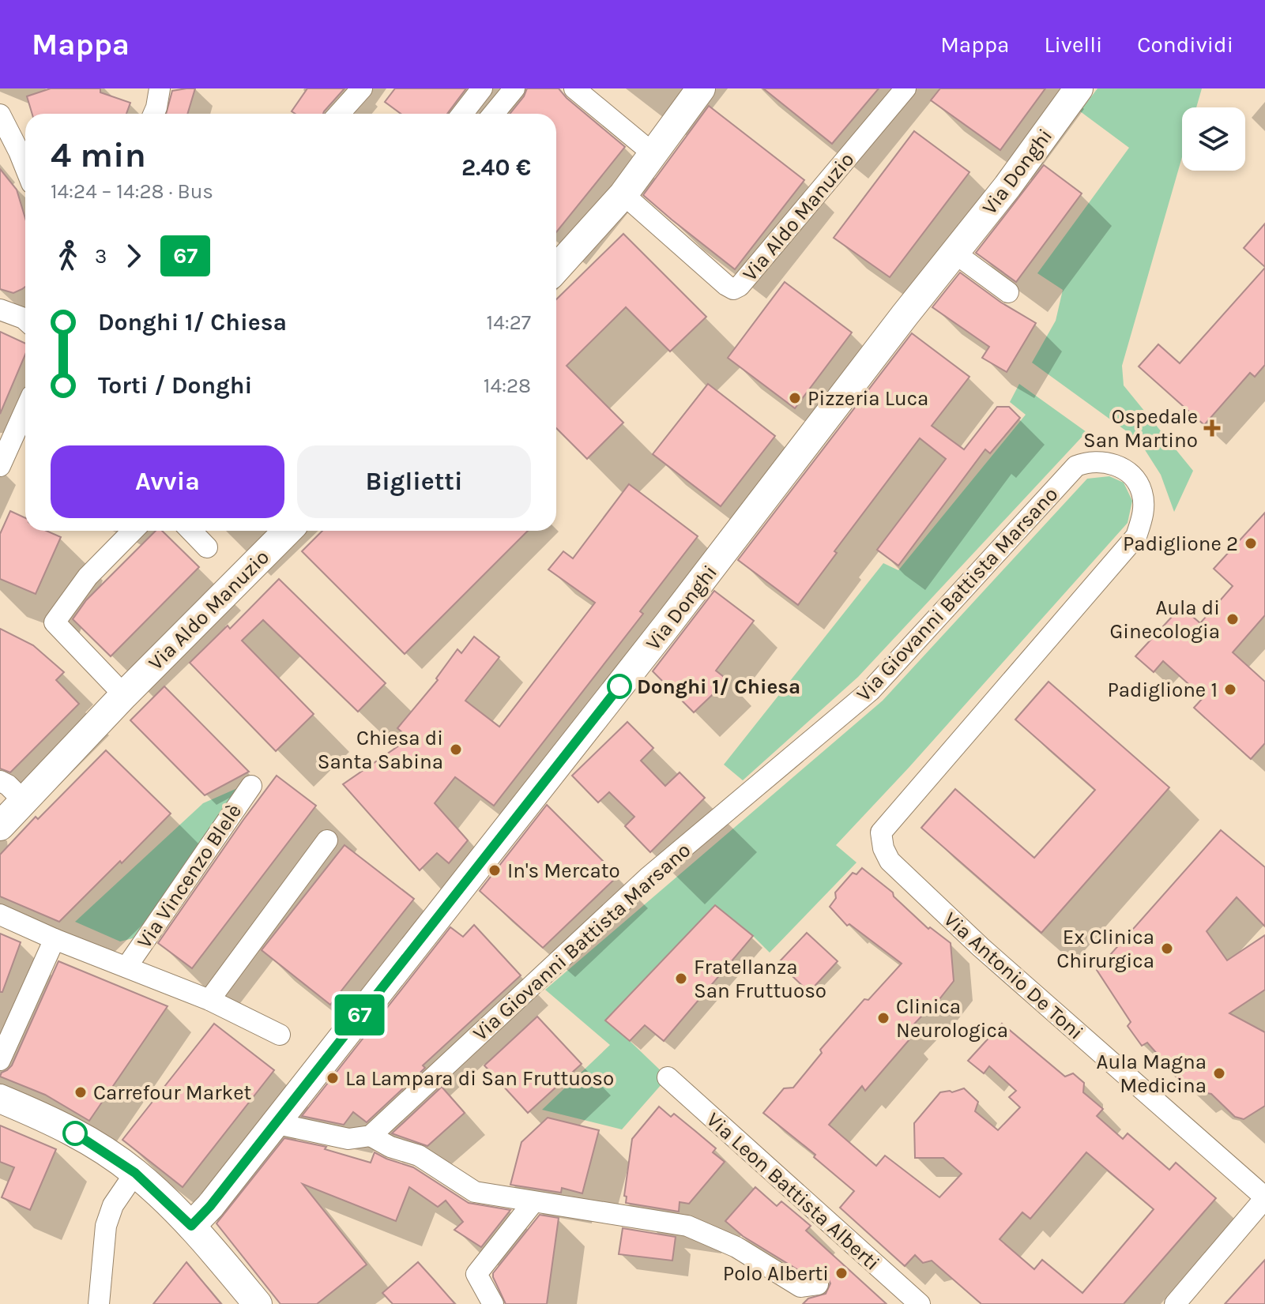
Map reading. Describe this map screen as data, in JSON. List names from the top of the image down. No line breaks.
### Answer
{"streets":{"street":["Via Donghi","Via Aldo Manuzio","Via Giovanni Battista Marsano","Via Vincenzo Blelè","Via Antonio De Toni","Via Leon Battista Alberti"]},"crossings":[["Via Giovanni Battista Marsano","Via Antonio De Toni"]],"places":{"other":["Pizzeria Luca","Padiglione 2","Aula di Ginecologia","Donghi 1/ Chiesa","Padiglione 1","Chiesa di Santa Sabina","In's Mercato","Ex Clinica Chirurgica","Fratellanza San Fruttuoso","Clinica Neurologica","Aula Magna Medicina","La Lampara di San Fruttuoso","Carrefour Market","Polo Alberti"],"health":["Ospedale San Martino"]},"lines":["bus line 67"],"page":{"header":"Mappa","nav":["Mappa","Livelli","Condividi"],"on_map":"67","heading":["4 min","14:24 – 14:28 · Bus","2.40 €"],"legs":["3","67"],"list":[{"name":"Donghi 1/ Chiesa","value":"14:27"},{"name":"Torti / Donghi","value":"14:28"}],"buttons":["Avvia","Biglietti"]}}
